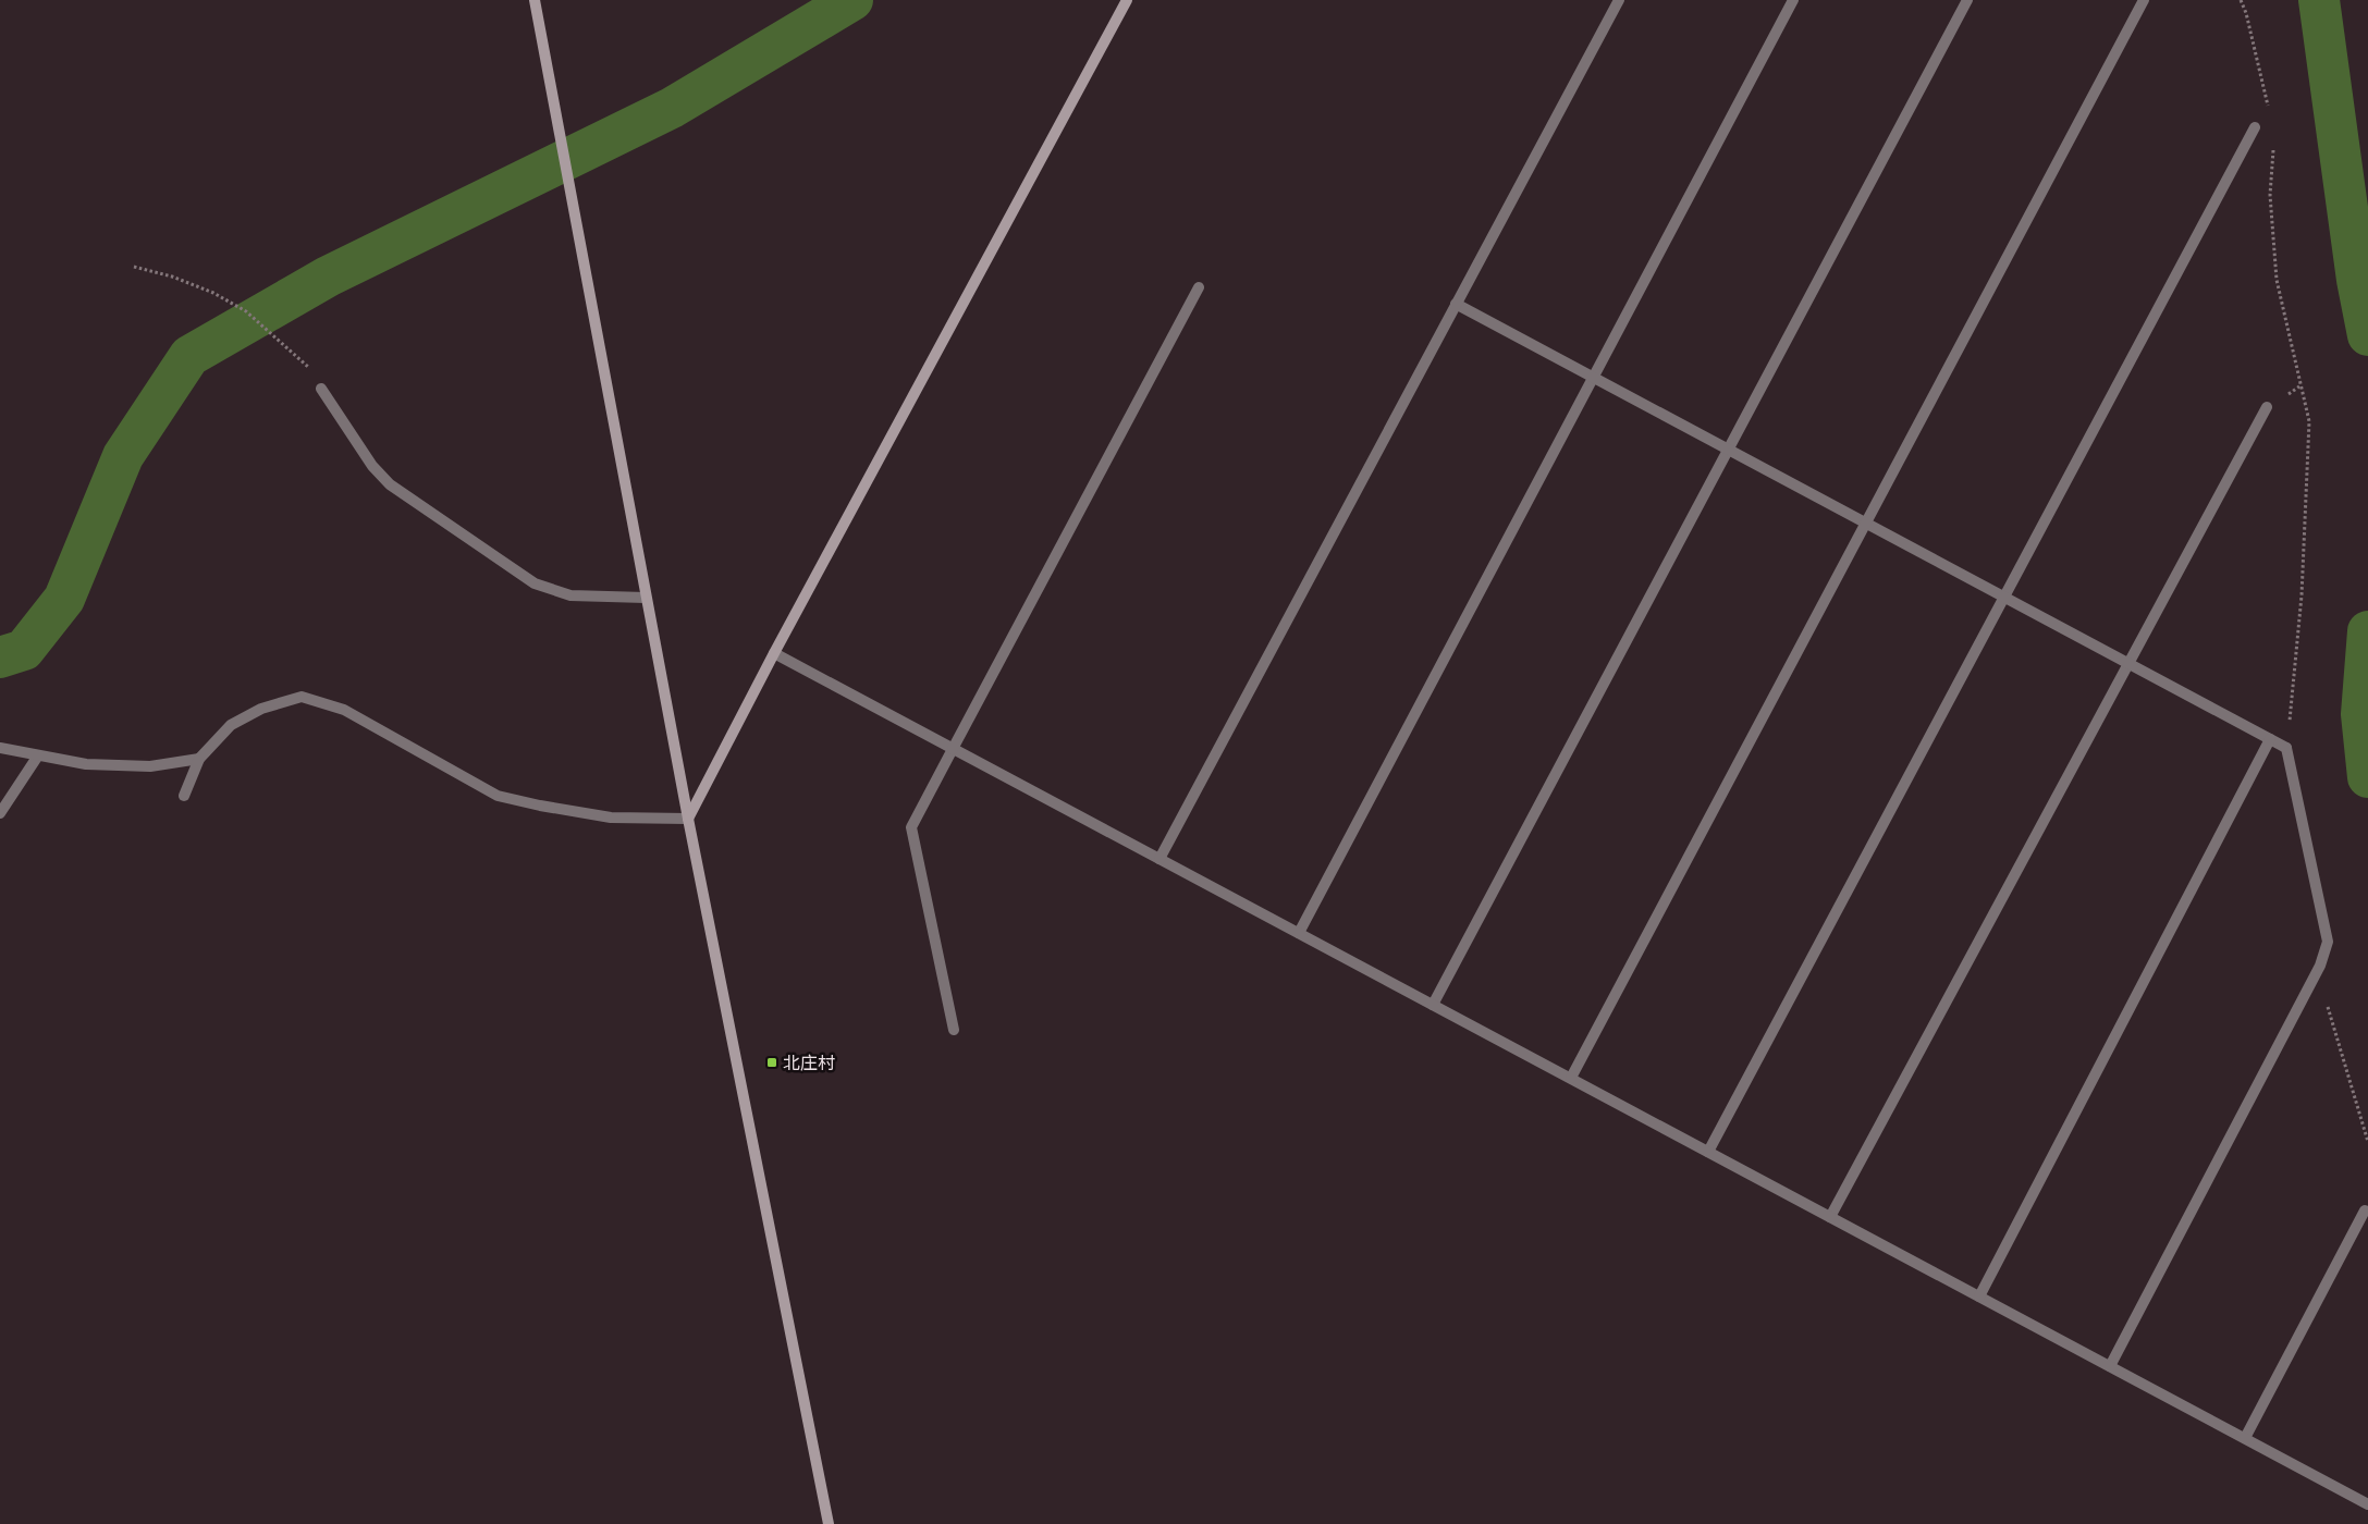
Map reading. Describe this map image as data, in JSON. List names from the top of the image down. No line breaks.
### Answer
{"places":{"transit":["北庄村"]}}
